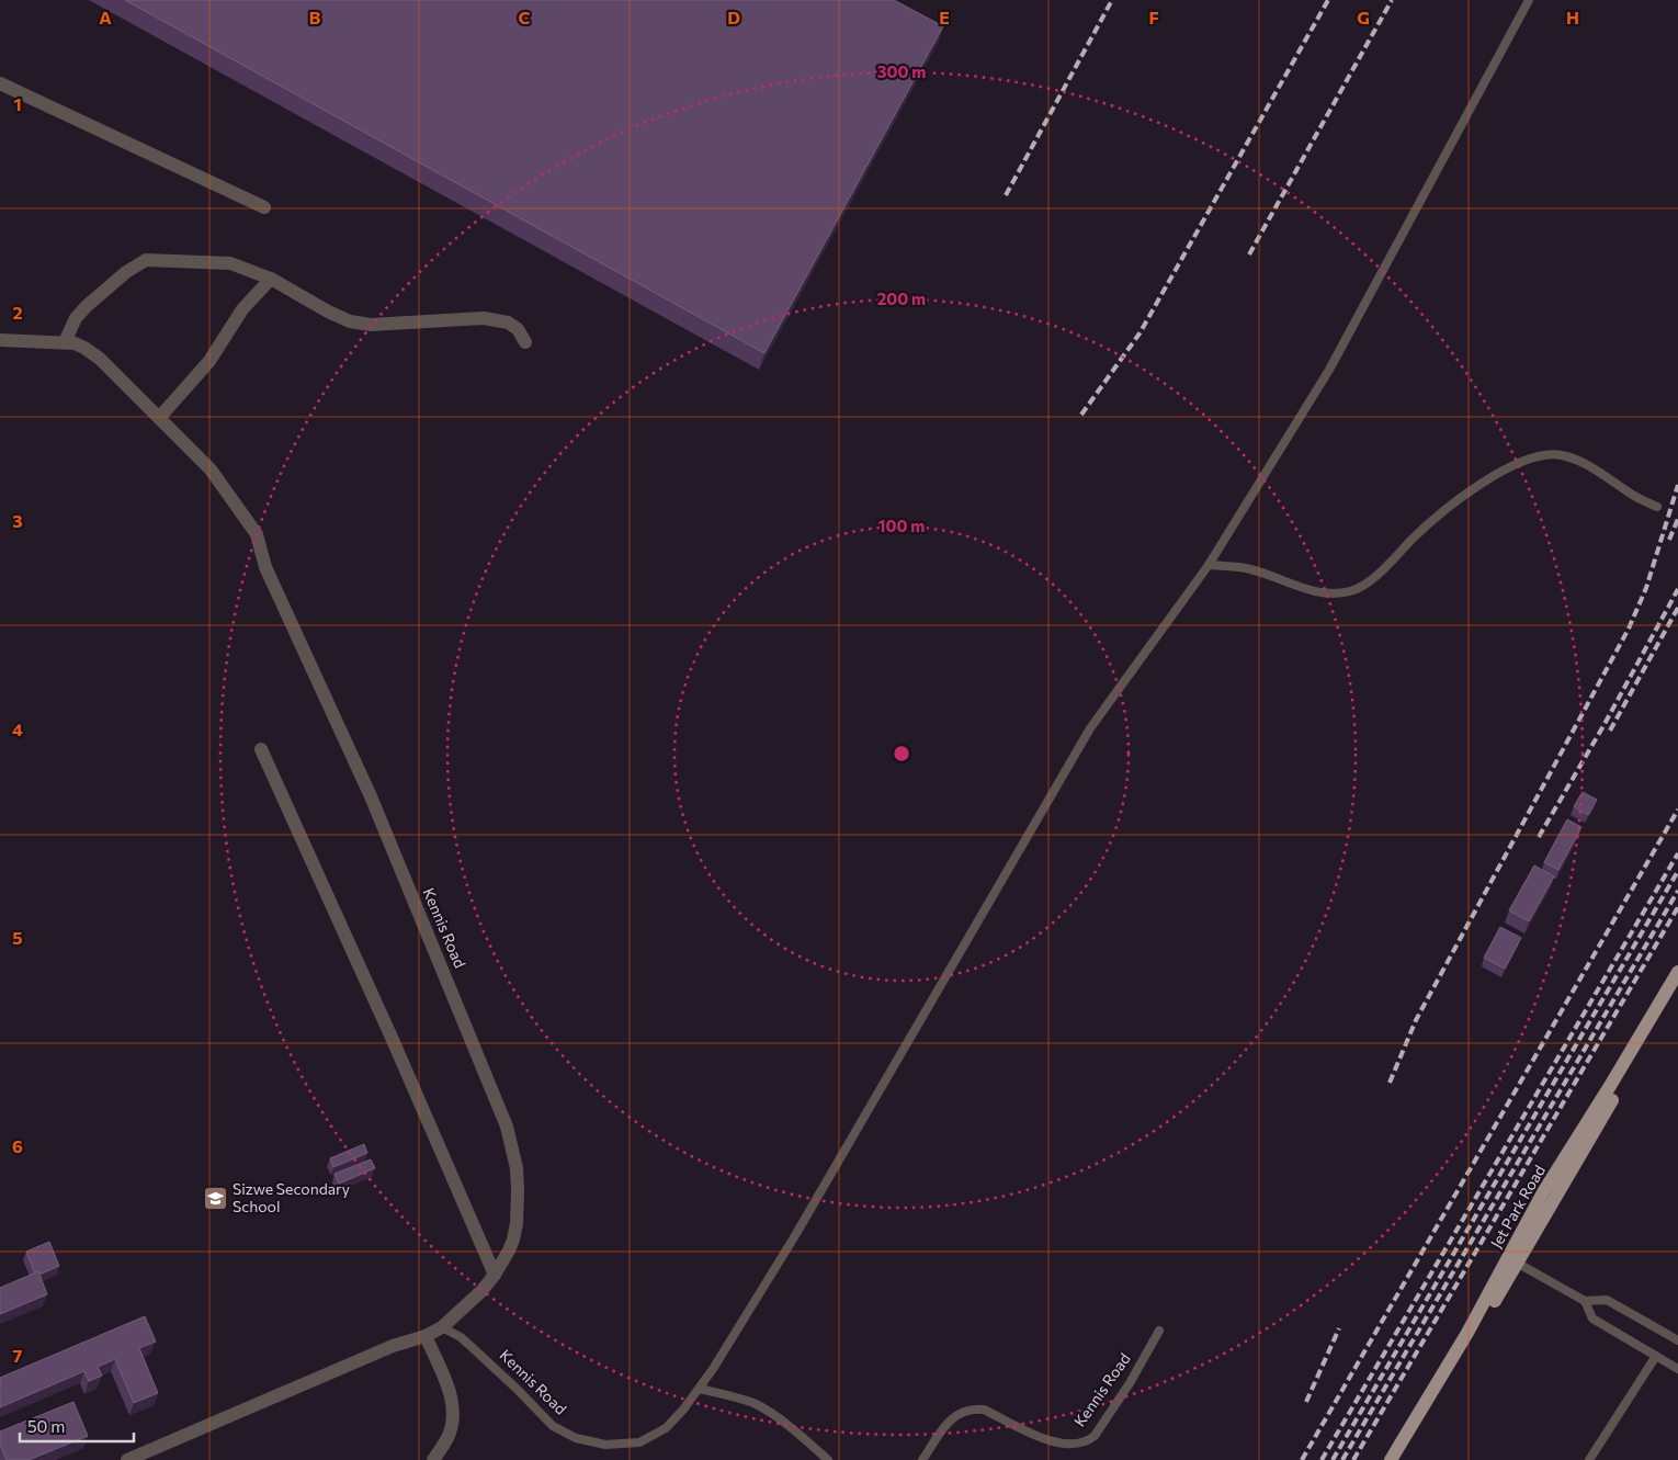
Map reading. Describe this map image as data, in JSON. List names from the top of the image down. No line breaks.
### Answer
{"streets":{"main road":["Jet Park Road"],"street":["Kennis Road"]},"places":{"school or university":["Sizwe Secondary School"]},"scale_bar":"50 m","grid":{"columns":["A","B","C","D","E","F","G","H"],"rows":["1","2","3","4","5","6","7"]},"rings":["300 m","200 m","100 m"]}
